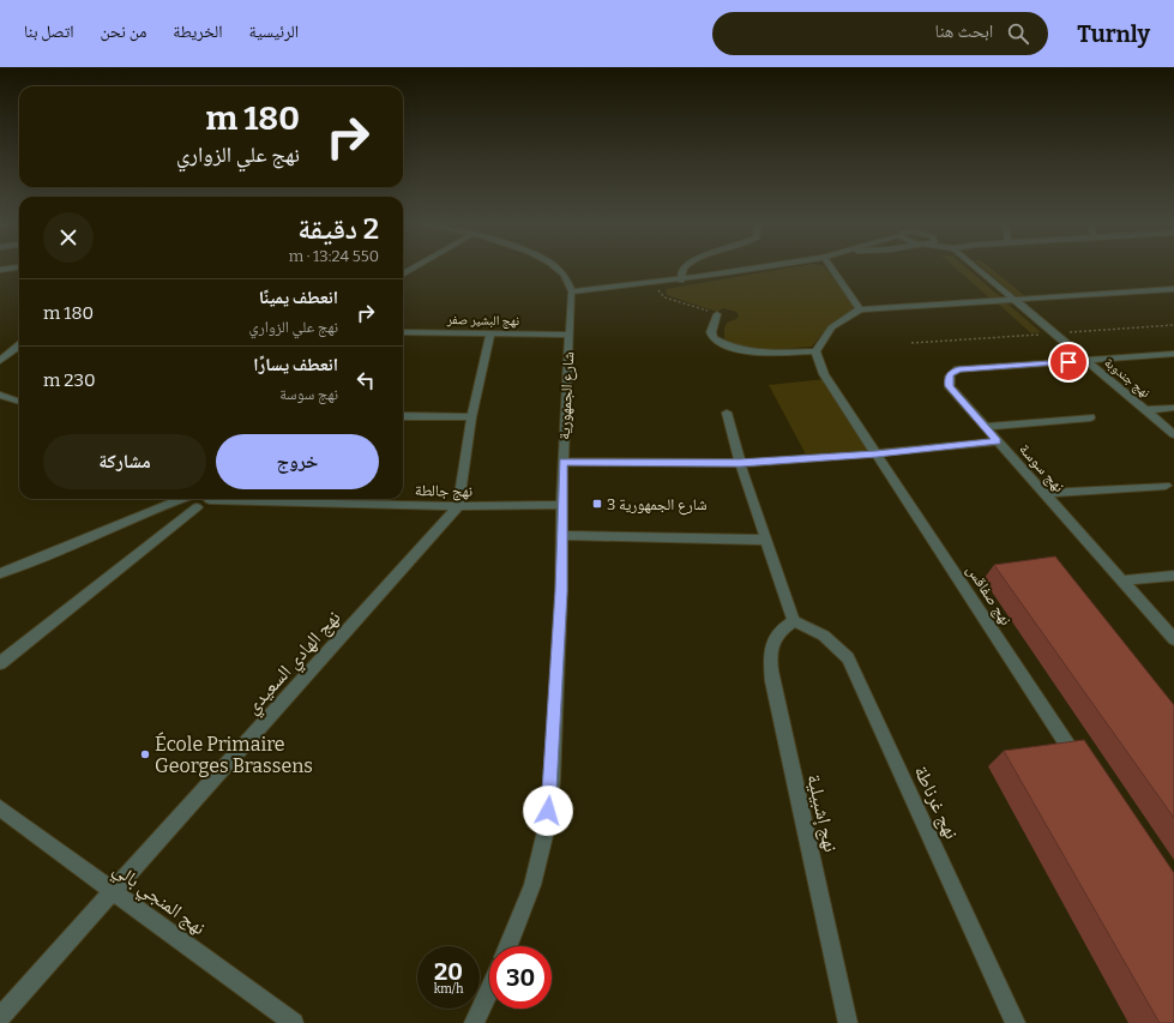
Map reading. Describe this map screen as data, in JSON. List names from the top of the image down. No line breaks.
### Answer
{"streets":{"street":["نهج البشير صفر","نهج جندوبة","شارع الجمهورية","نهج سوسة","نهج جالطة","نهج صفاقس","نهج الهادي السعيدي","نهج غرناطة","نهج إشبيلية","نهج المنجي بالي"]},"crossings":[["نهج البشير صفر","شارع الجمهورية"],["نهج جندوبة","نهج سوسة"],["شارع الجمهورية","نهج جالطة"],["نهج جالطة","نهج الهادي السعيدي"],["نهج الهادي السعيدي","نهج المنجي بالي"],["نهج غرناطة","نهج إشبيلية"]],"places":{"transit":["شارع الجمهورية 3"],"other":["École Primaire Georges Brassens"]},"page":{"header":"Turnly","search":"ابحث هنا","nav":["الرئيسية","الخريطة","من نحن","اتصل بنا"],"turn":["180 m","نهج علي الزواري"],"heading":["2 دقيقة","550 m · 13:24"],"list":[{"name":"انعطف يمينًا","note":"نهج علي الزواري","value":"180 m"},{"name":"انعطف يسارًا","note":"نهج سوسة","value":"230 m"}],"buttons":["خروج","مشاركة"],"speed":"20 km/h","limit":"30"}}
